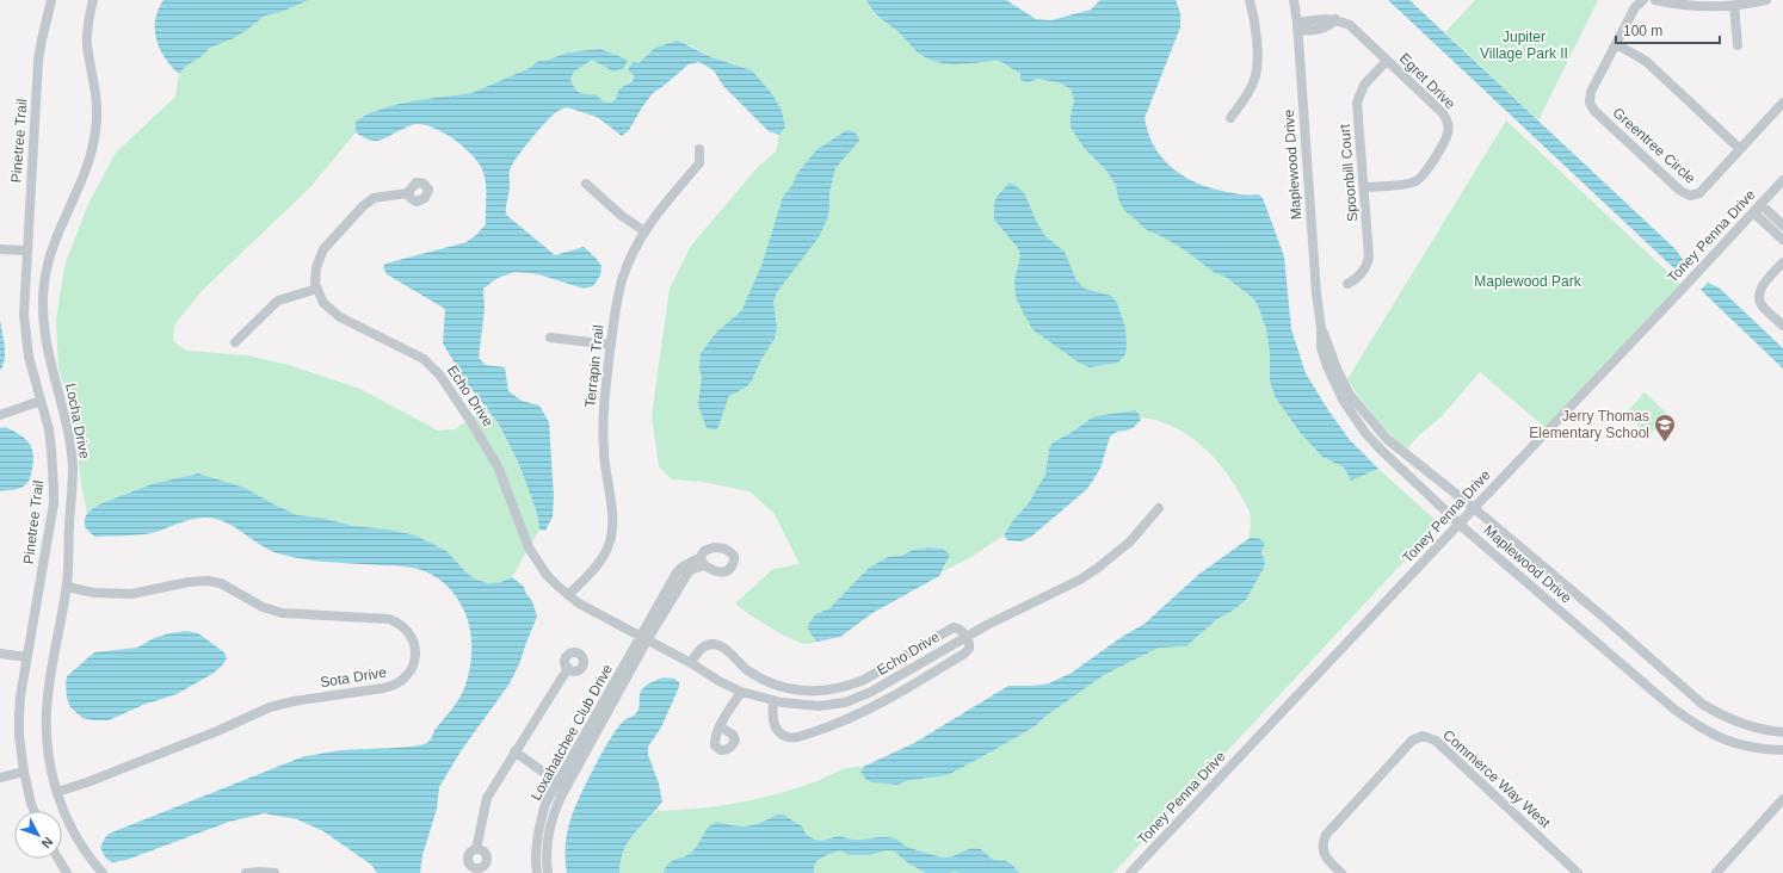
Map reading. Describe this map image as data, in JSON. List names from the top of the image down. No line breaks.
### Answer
{"streets":{"street":["Egret Drive","Pinetree Trail","Greentree Circle","Maplewood Drive","Spoonbill Court","Toney Penna Drive","Terrapin Trail","Echo Drive","Locha Drive","Sota Drive","Loxahatchee Club Drive","Commerce Way West"]},"crossings":[["Egret Drive","Maplewood Drive"],["Egret Drive","Spoonbill Court"],["Maplewood Drive","Toney Penna Drive"],["Terrapin Trail","Echo Drive"],["Echo Drive","Loxahatchee Club Drive"],["Locha Drive","Sota Drive"]],"parks":["Jupiter Village Park II","Maplewood Park"],"places":{"school or university":["Jerry Thomas Elementary School"]},"scale_bar":"100 m","north":"bottom right"}
